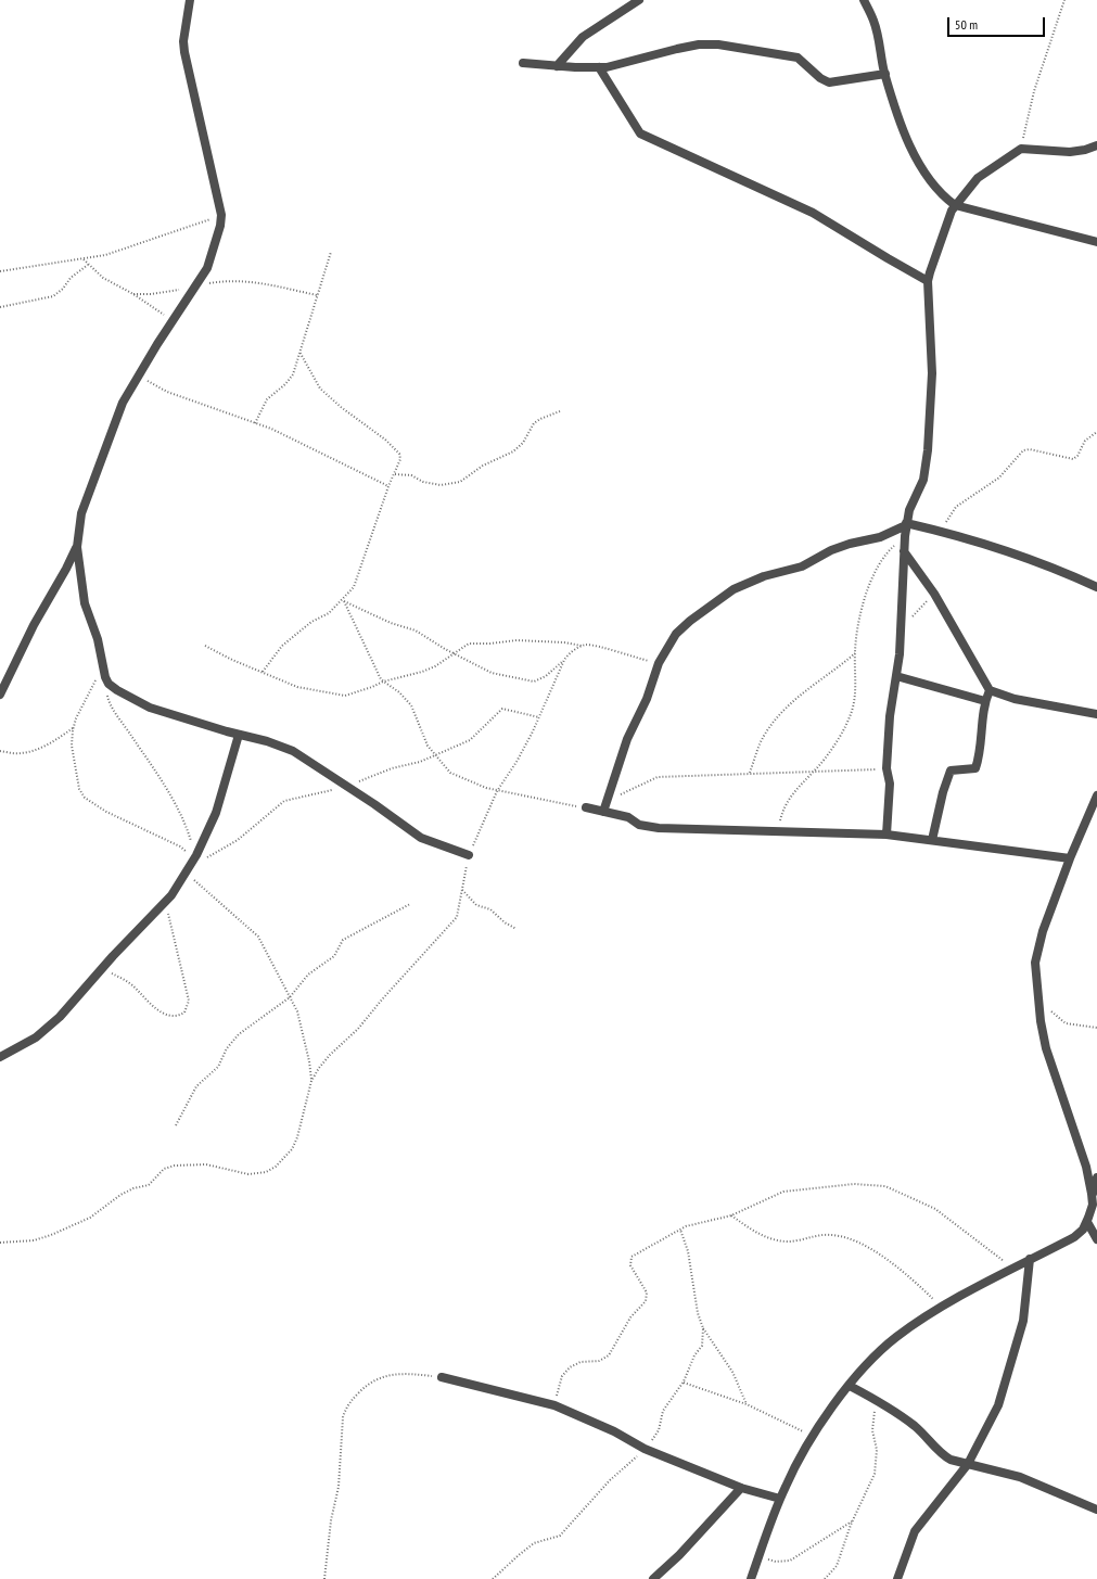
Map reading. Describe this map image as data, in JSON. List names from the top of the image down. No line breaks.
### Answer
{"scale_bar":"50 m"}
